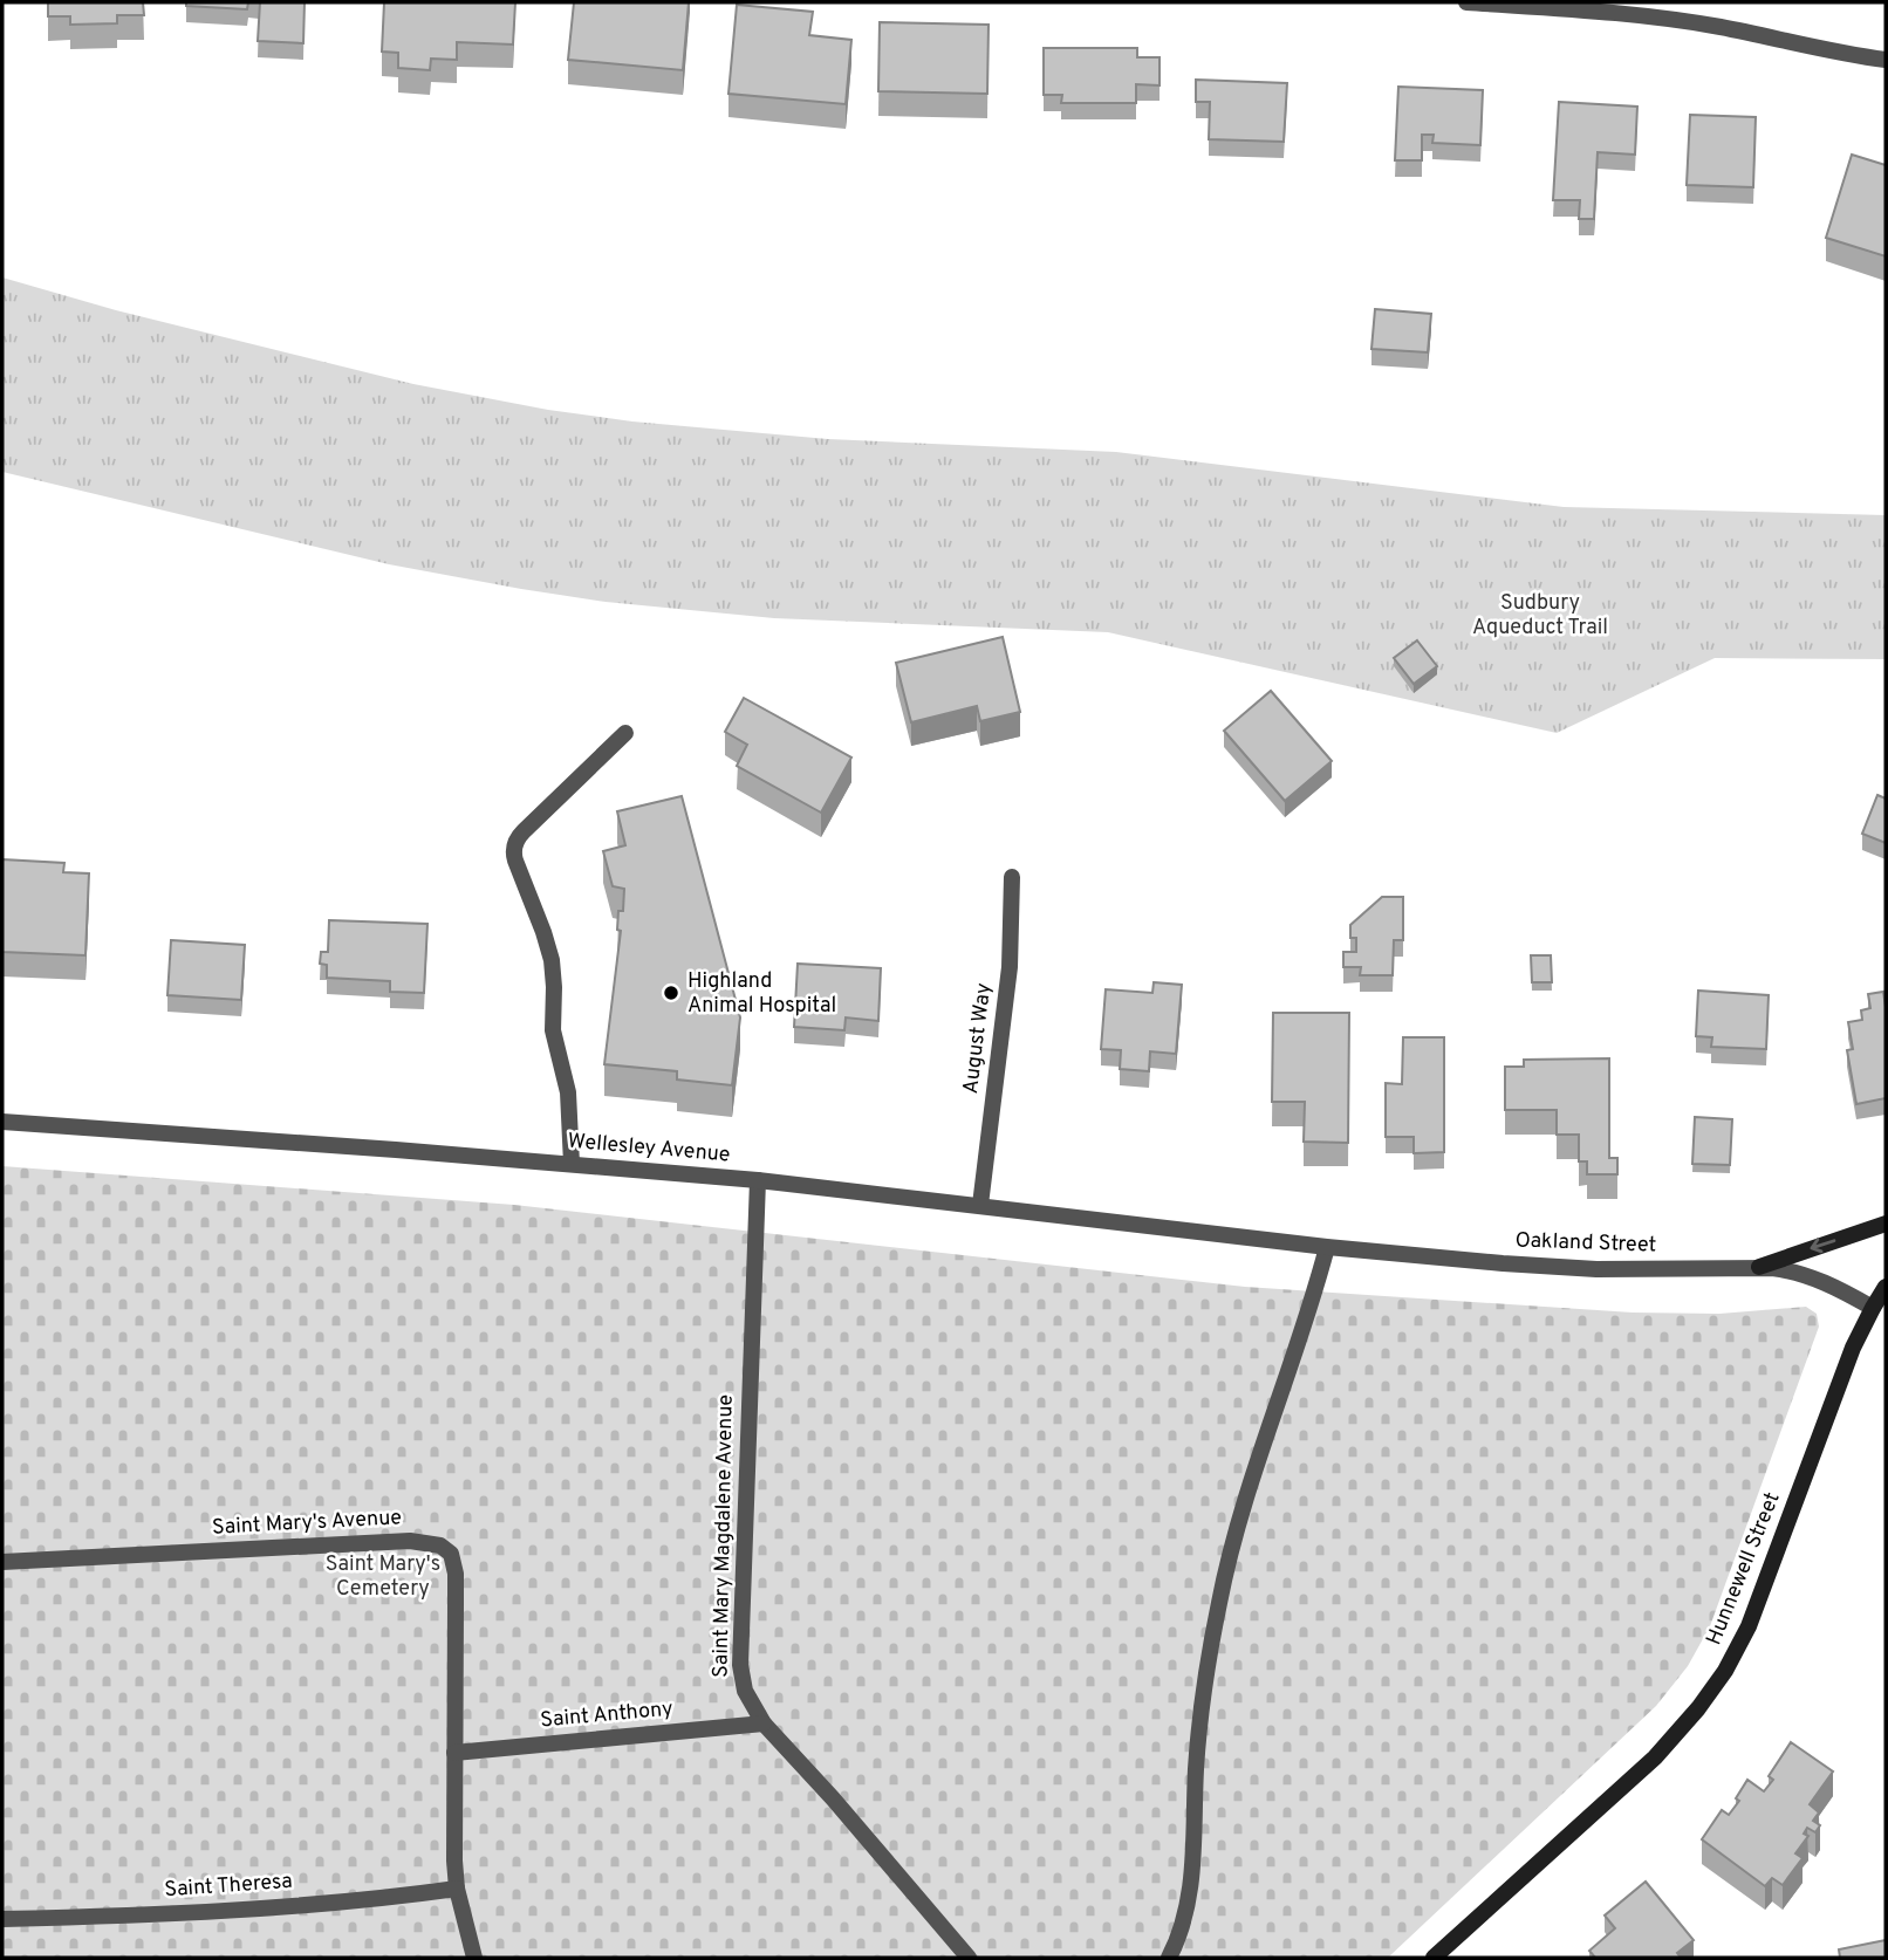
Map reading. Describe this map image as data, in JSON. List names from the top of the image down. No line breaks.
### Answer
{"streets":{"main road":["Hunnewell Street"],"street":["August Way","Wellesley Avenue","Oakland Street","Saint Mary's Avenue","Saint Mary Magdalene Avenue","Saint Anthony","Saint Theresa"]},"crossings":[["August Way","Wellesley Avenue"],["Wellesley Avenue","Oakland Street"],["Wellesley Avenue","Saint Mary Magdalene Avenue"],["Oakland Street","Hunnewell Street"],["Saint Mary's Avenue","Saint Anthony"],["Saint Mary's Avenue","Saint Theresa"],["Saint Mary Magdalene Avenue","Saint Anthony"]],"parks":["Sudbury Aqueduct Trail","Saint Mary's Cemetery"],"places":["Highland Animal Hospital"]}
